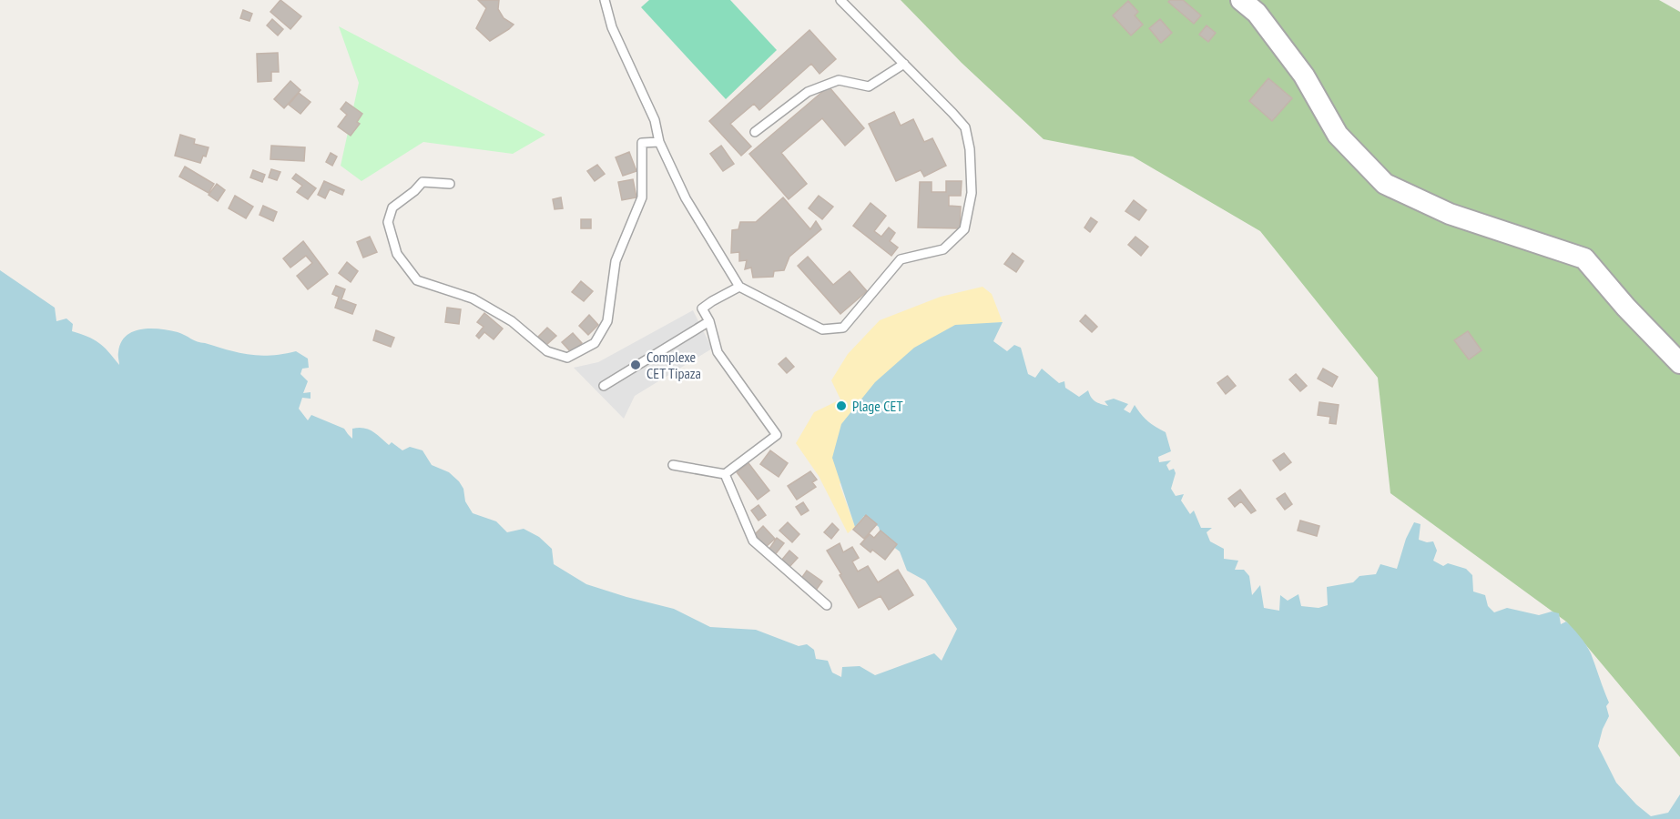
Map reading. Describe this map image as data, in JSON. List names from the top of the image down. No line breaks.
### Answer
{"places":["Complexe CET Tipaza","Plage CET"]}
